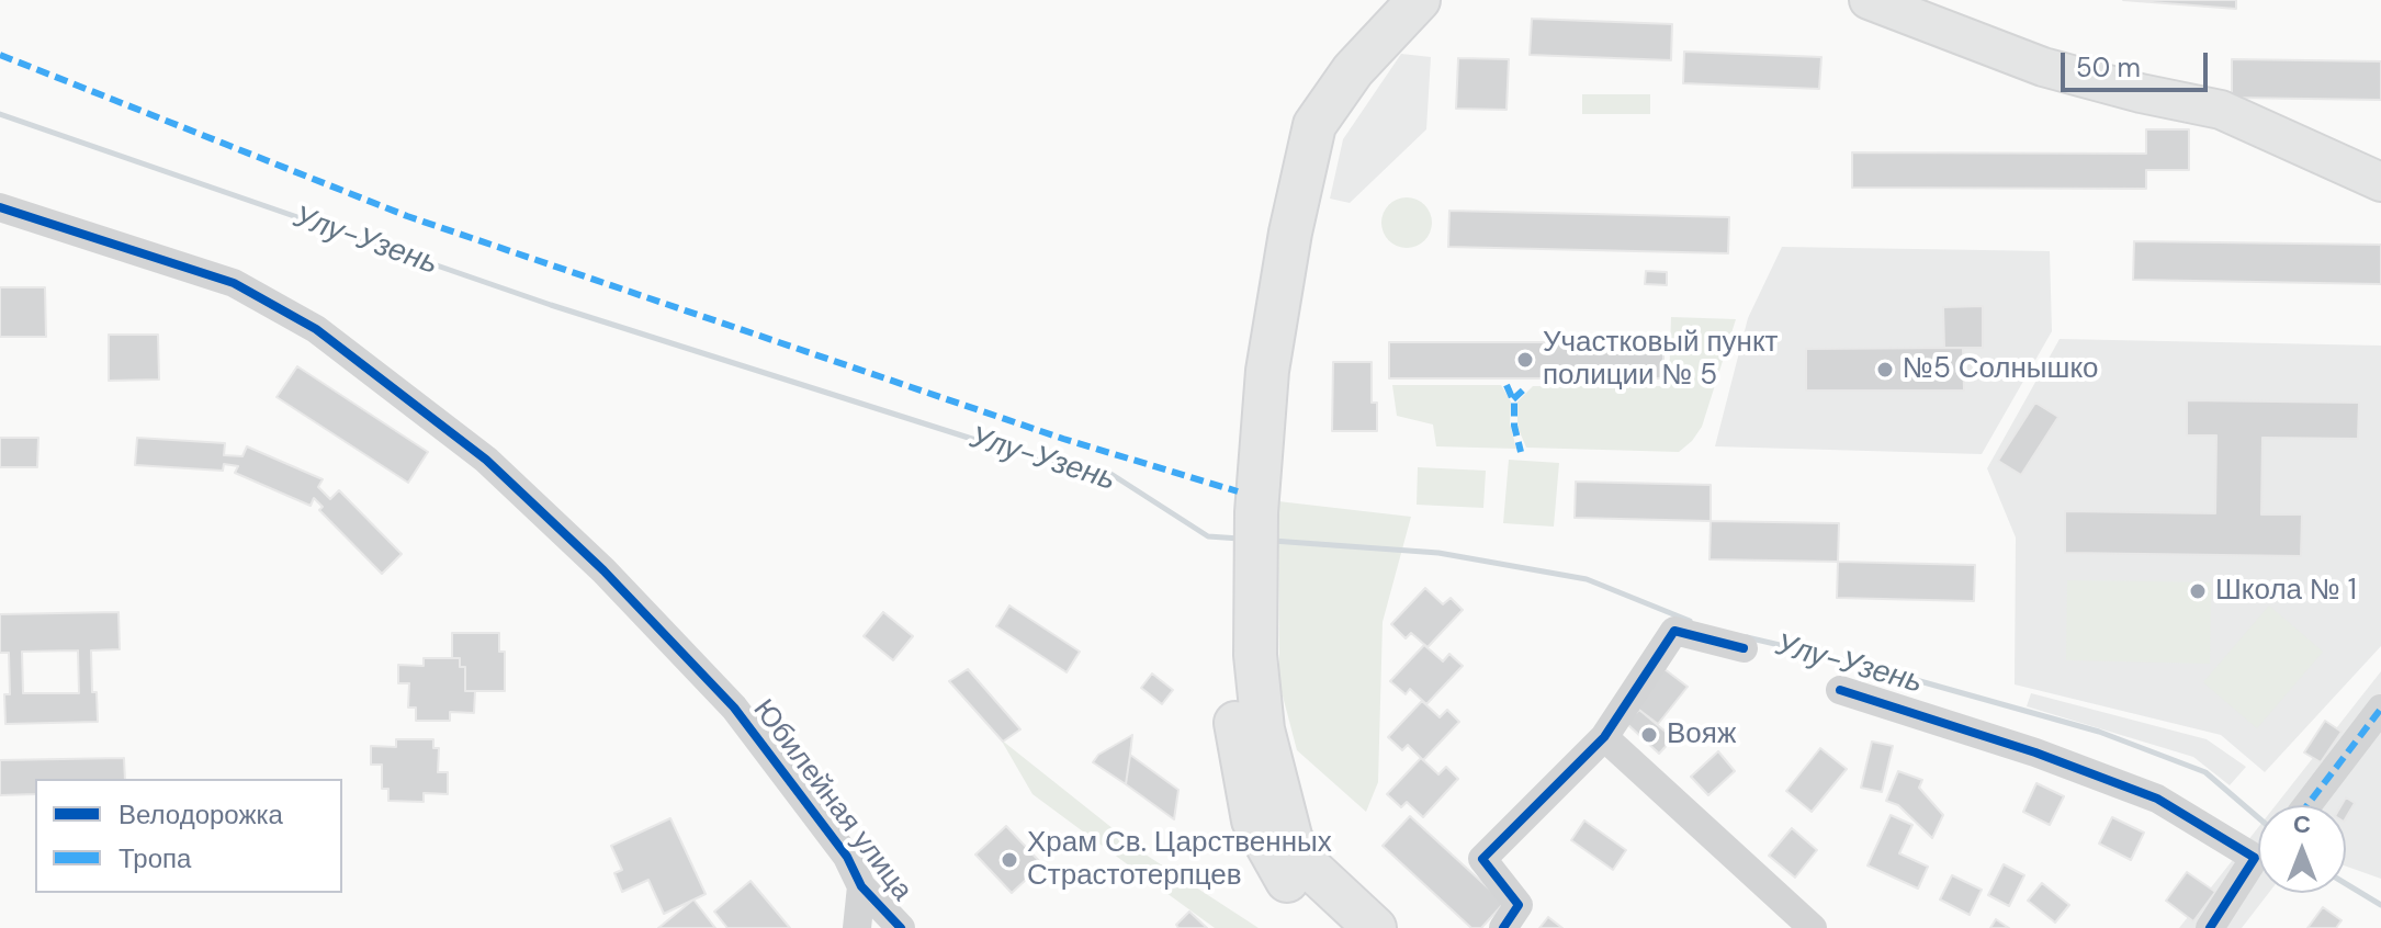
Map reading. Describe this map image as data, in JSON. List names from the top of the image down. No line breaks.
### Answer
{"streets":{"street":["Юбилейная улица"]},"water":["Улу-Узень"],"places":["Участковый пункт полиции № 5","№5 Солнышко","Школа № 1","Вояж","Храм Св. Царственных Страстотерпцев"],"legend":["Велодорожка","Тропа"],"scale_bar":"50 m","north":"top"}
